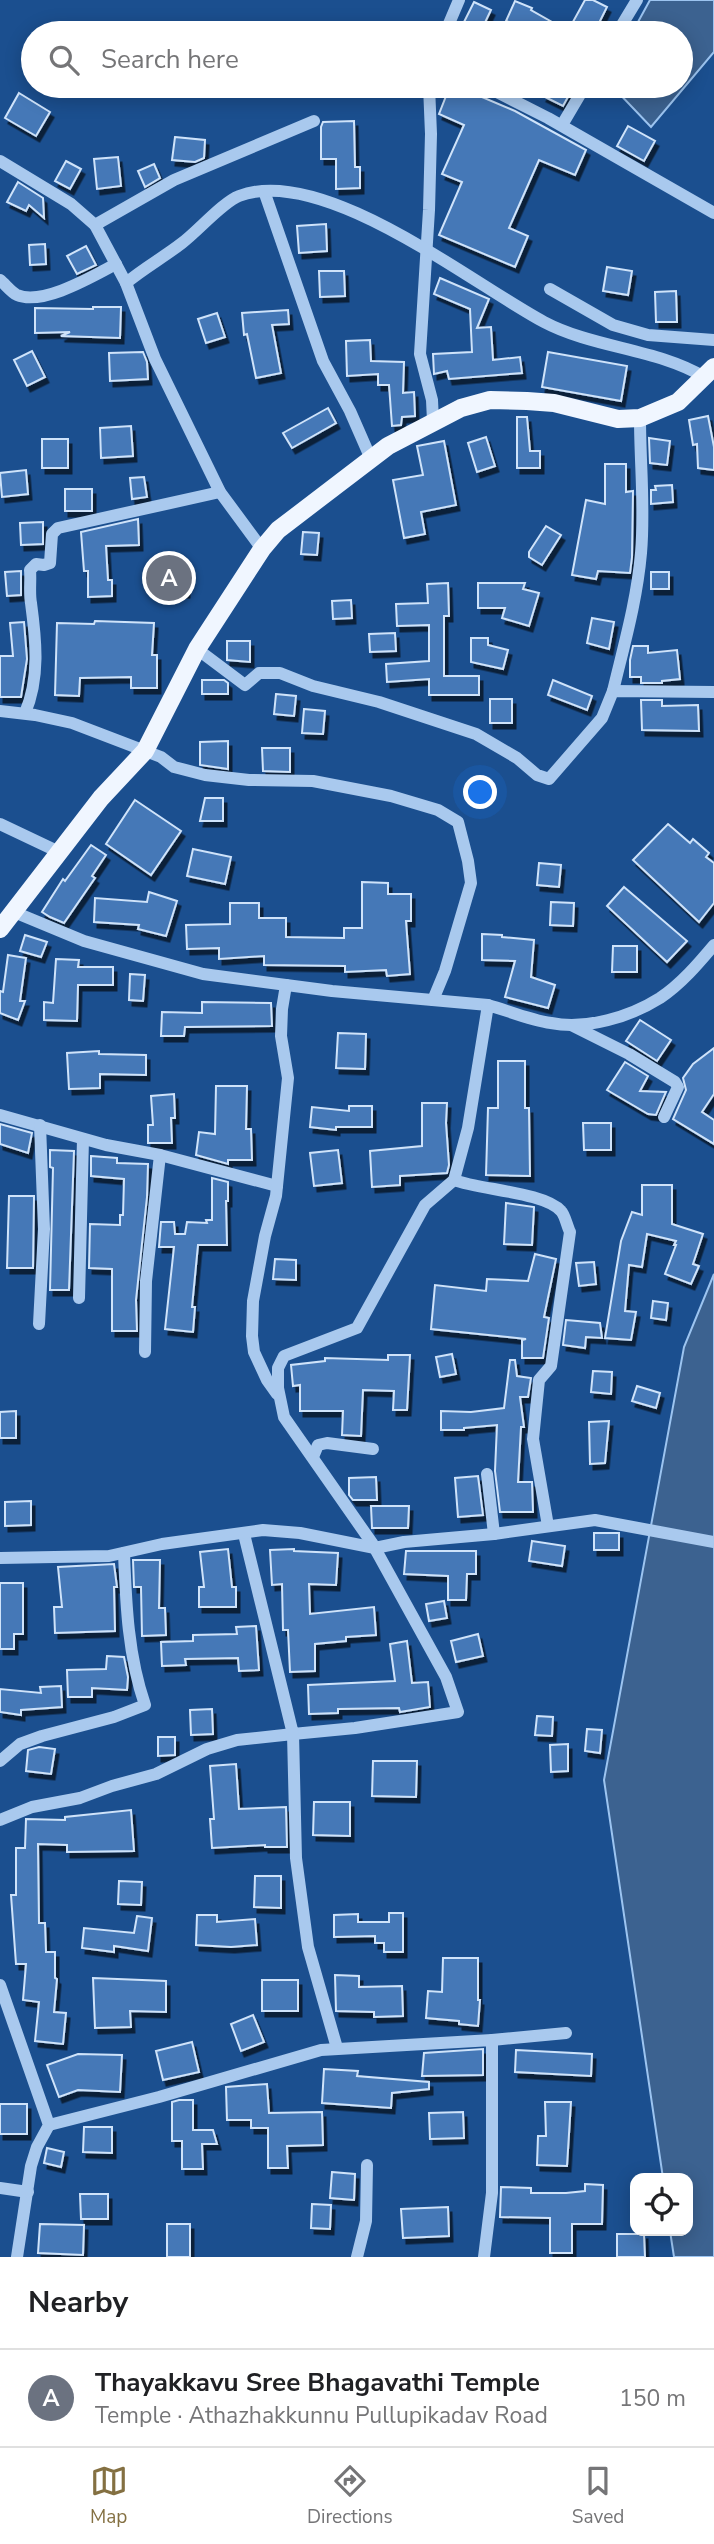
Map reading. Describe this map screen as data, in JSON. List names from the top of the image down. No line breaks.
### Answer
{"page":{"search":"Search here","pins":"A","heading":"Nearby","list":[{"mark":"A","name":"Thayakkavu Sree Bhagavathi Temple","note":"Temple · Athazhakkunnu Pullupikadav Road","value":"150 m"}],"nav":["Map","Directions","Saved"]}}
